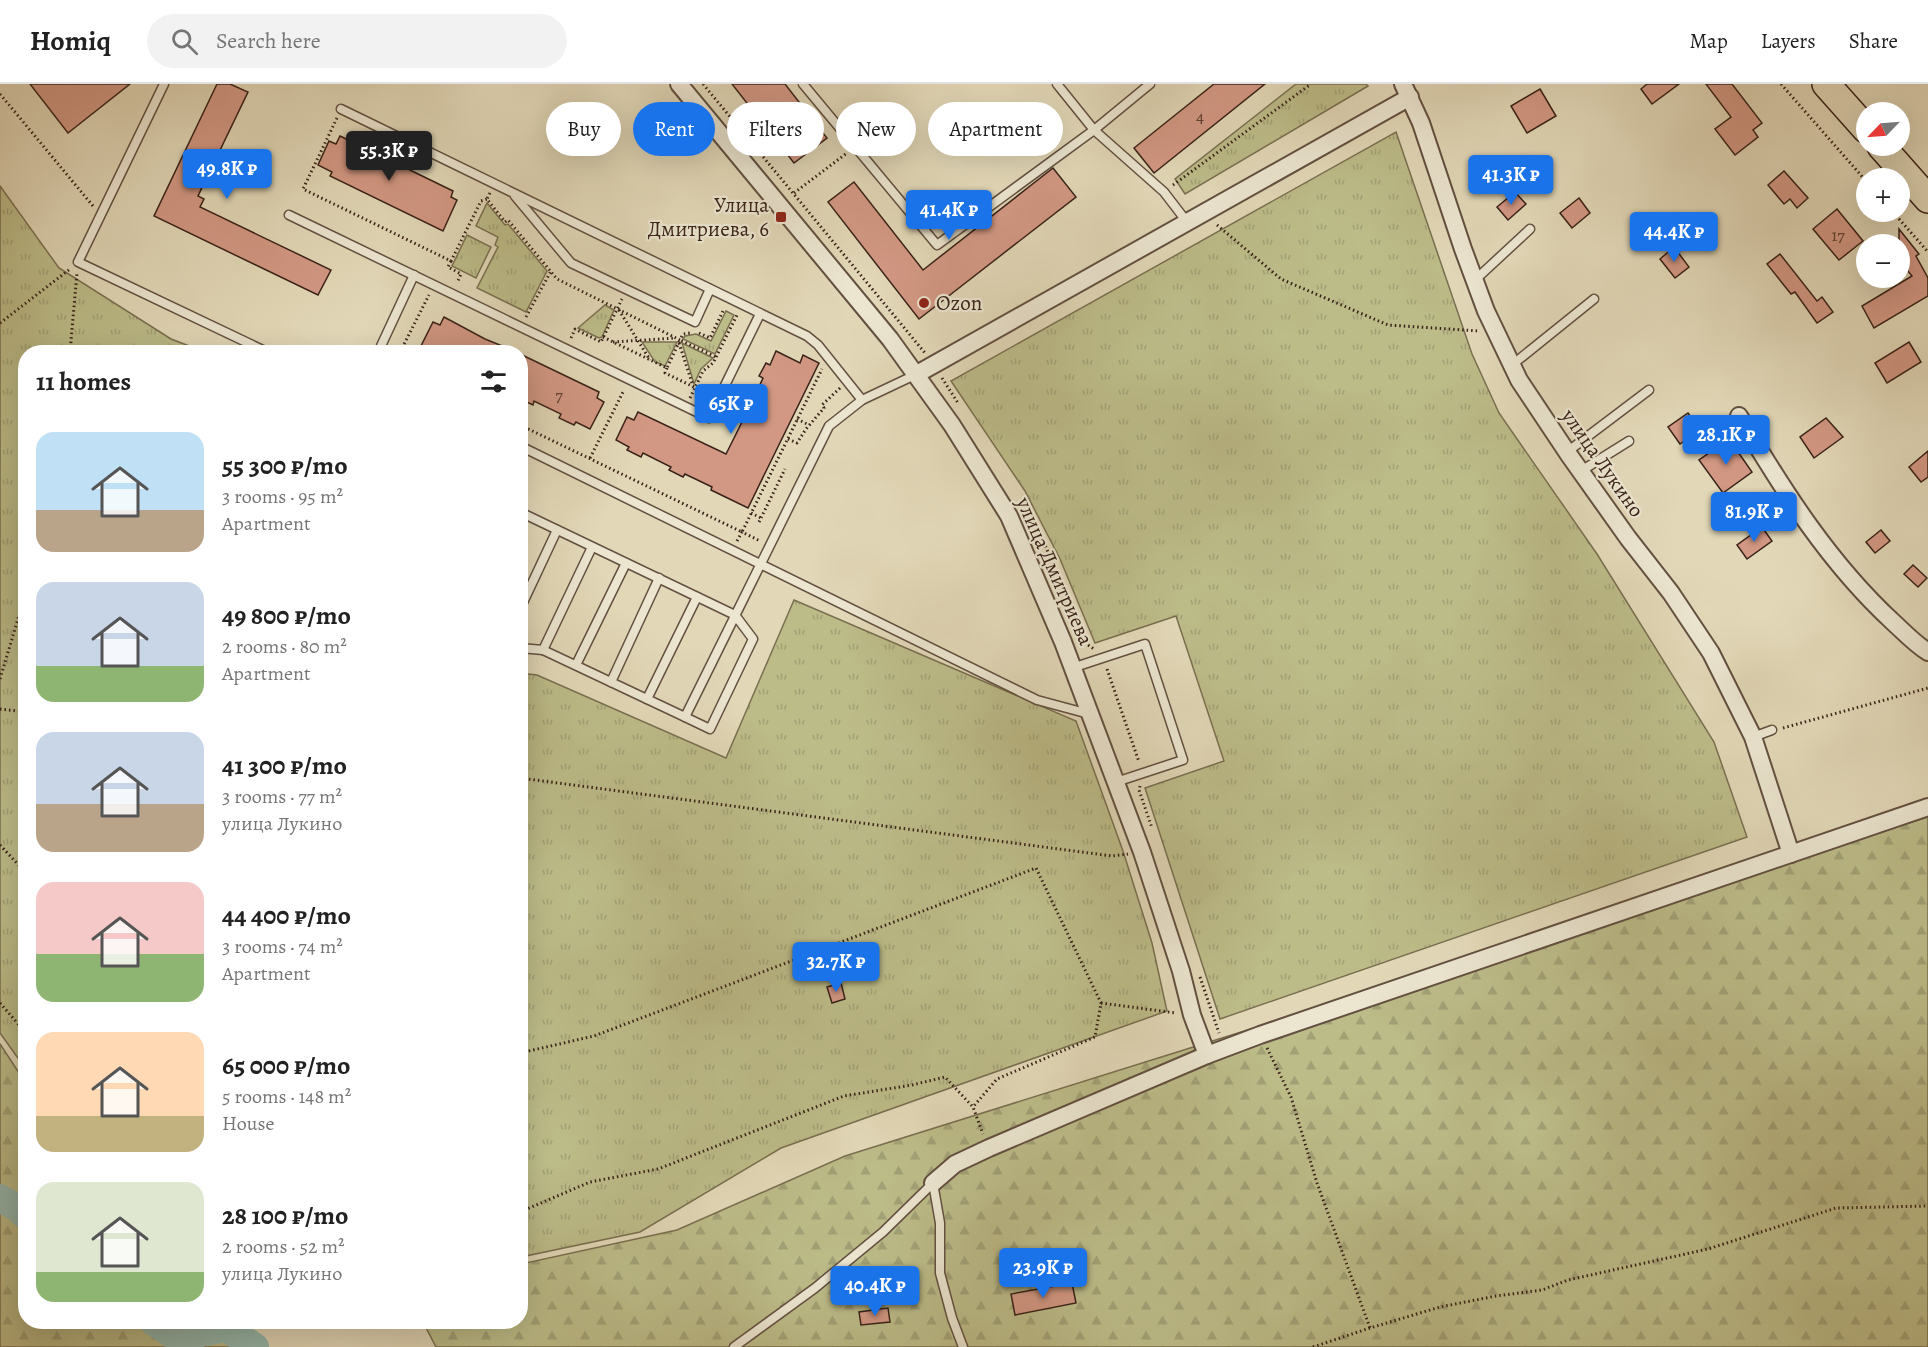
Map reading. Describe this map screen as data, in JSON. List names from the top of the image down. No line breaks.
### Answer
{"streets":{"street":["улица Лукино","улица Дмитриева"]},"places":{"transit":["Улица Дмитриева, 6"],"other":["Ozon"]},"house_numbers":["4","17","7"],"north":"bottom left","page":{"header":"Homiq","search":"Search here","nav":["Map","Layers","Share"],"map_buttons":["+","−"],"chip":["Buy","Rent","Filters","New","Apartment"],"price":["55.3K ₽","49.8K ₽","41.3K ₽","41.4K ₽","44.4K ₽","65K ₽","28.1K ₽","81.9K ₽","32.7K ₽","23.9K ₽","40.4K ₽"],"heading":"11 homes","list":[{"name":"55 300 ₽/mo","note":"3 rooms · 95 m² · Apartment"},{"name":"49 800 ₽/mo","note":"2 rooms · 80 m² · Apartment"},{"name":"41 300 ₽/mo","note":"3 rooms · 77 m² · улица Лукино"},{"name":"44 400 ₽/mo","note":"3 rooms · 74 m² · Apartment"},{"name":"65 000 ₽/mo","note":"5 rooms · 148 m² · House"},{"name":"28 100 ₽/mo","note":"2 rooms · 52 m² · улица Лукино"}]}}
